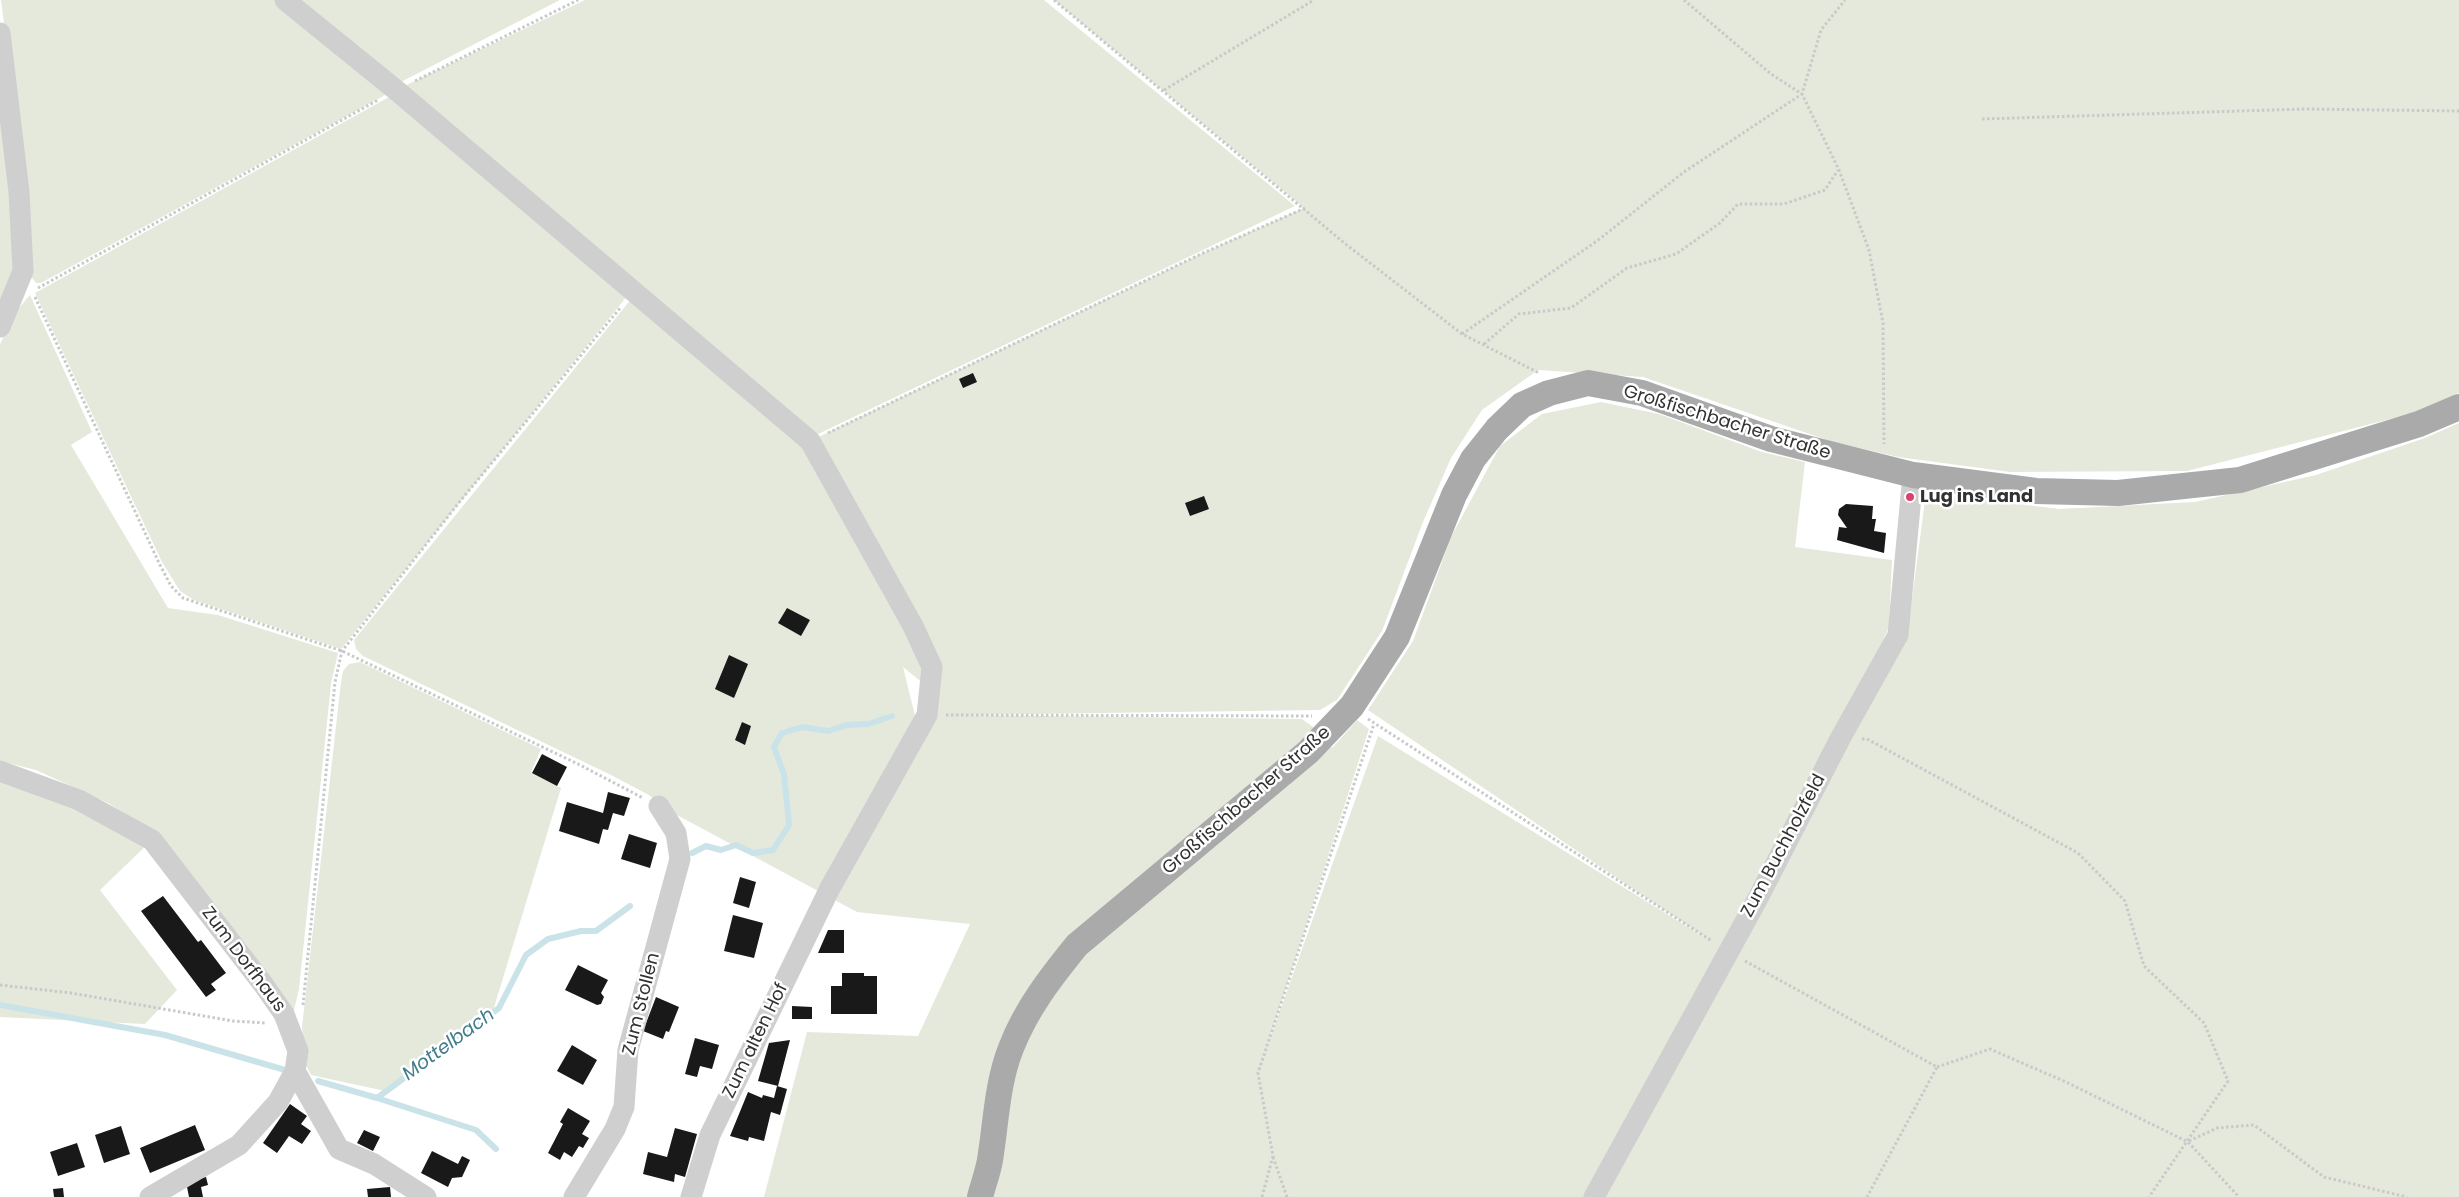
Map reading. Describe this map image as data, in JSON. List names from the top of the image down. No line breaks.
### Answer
{"streets":{"main road":["Großfischbacher Straße"],"street":["Zum Buchholzfeld","Zum Dorfhaus","Zum Stollen","Zum alten Hof"]},"crossings":[["Großfischbacher Straße","Zum Buchholzfeld"]],"water":["Mottelbach"],"places":["Lug ins Land"]}
